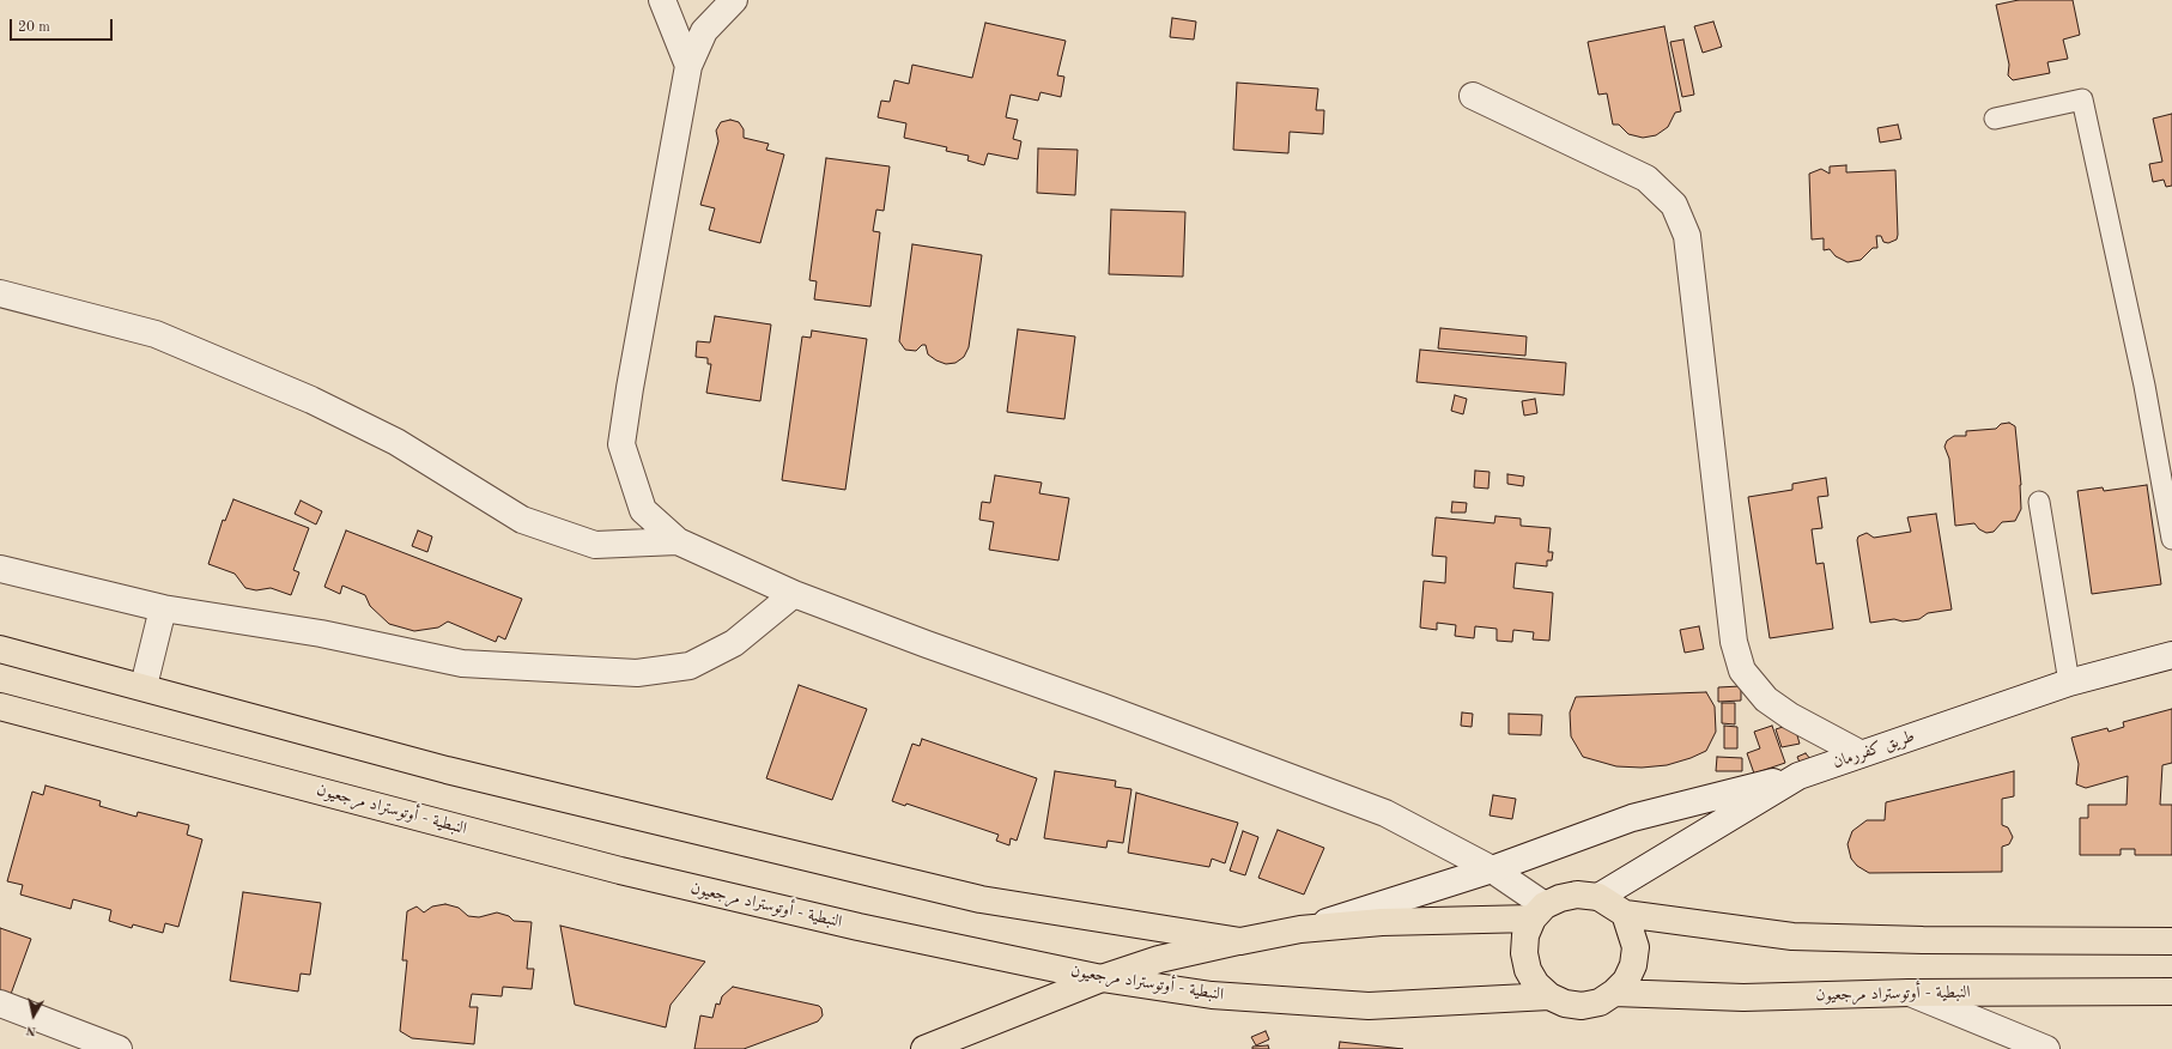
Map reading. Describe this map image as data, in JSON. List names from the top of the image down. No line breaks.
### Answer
{"streets":{"main road":["النبطية - أوتوستراد مرجعيون"],"street":["طريق كفررمان"]},"crossings":[["طريق كفررمان","النبطية - أوتوستراد مرجعيون"]],"scale_bar":"20 m","north":"bottom"}
